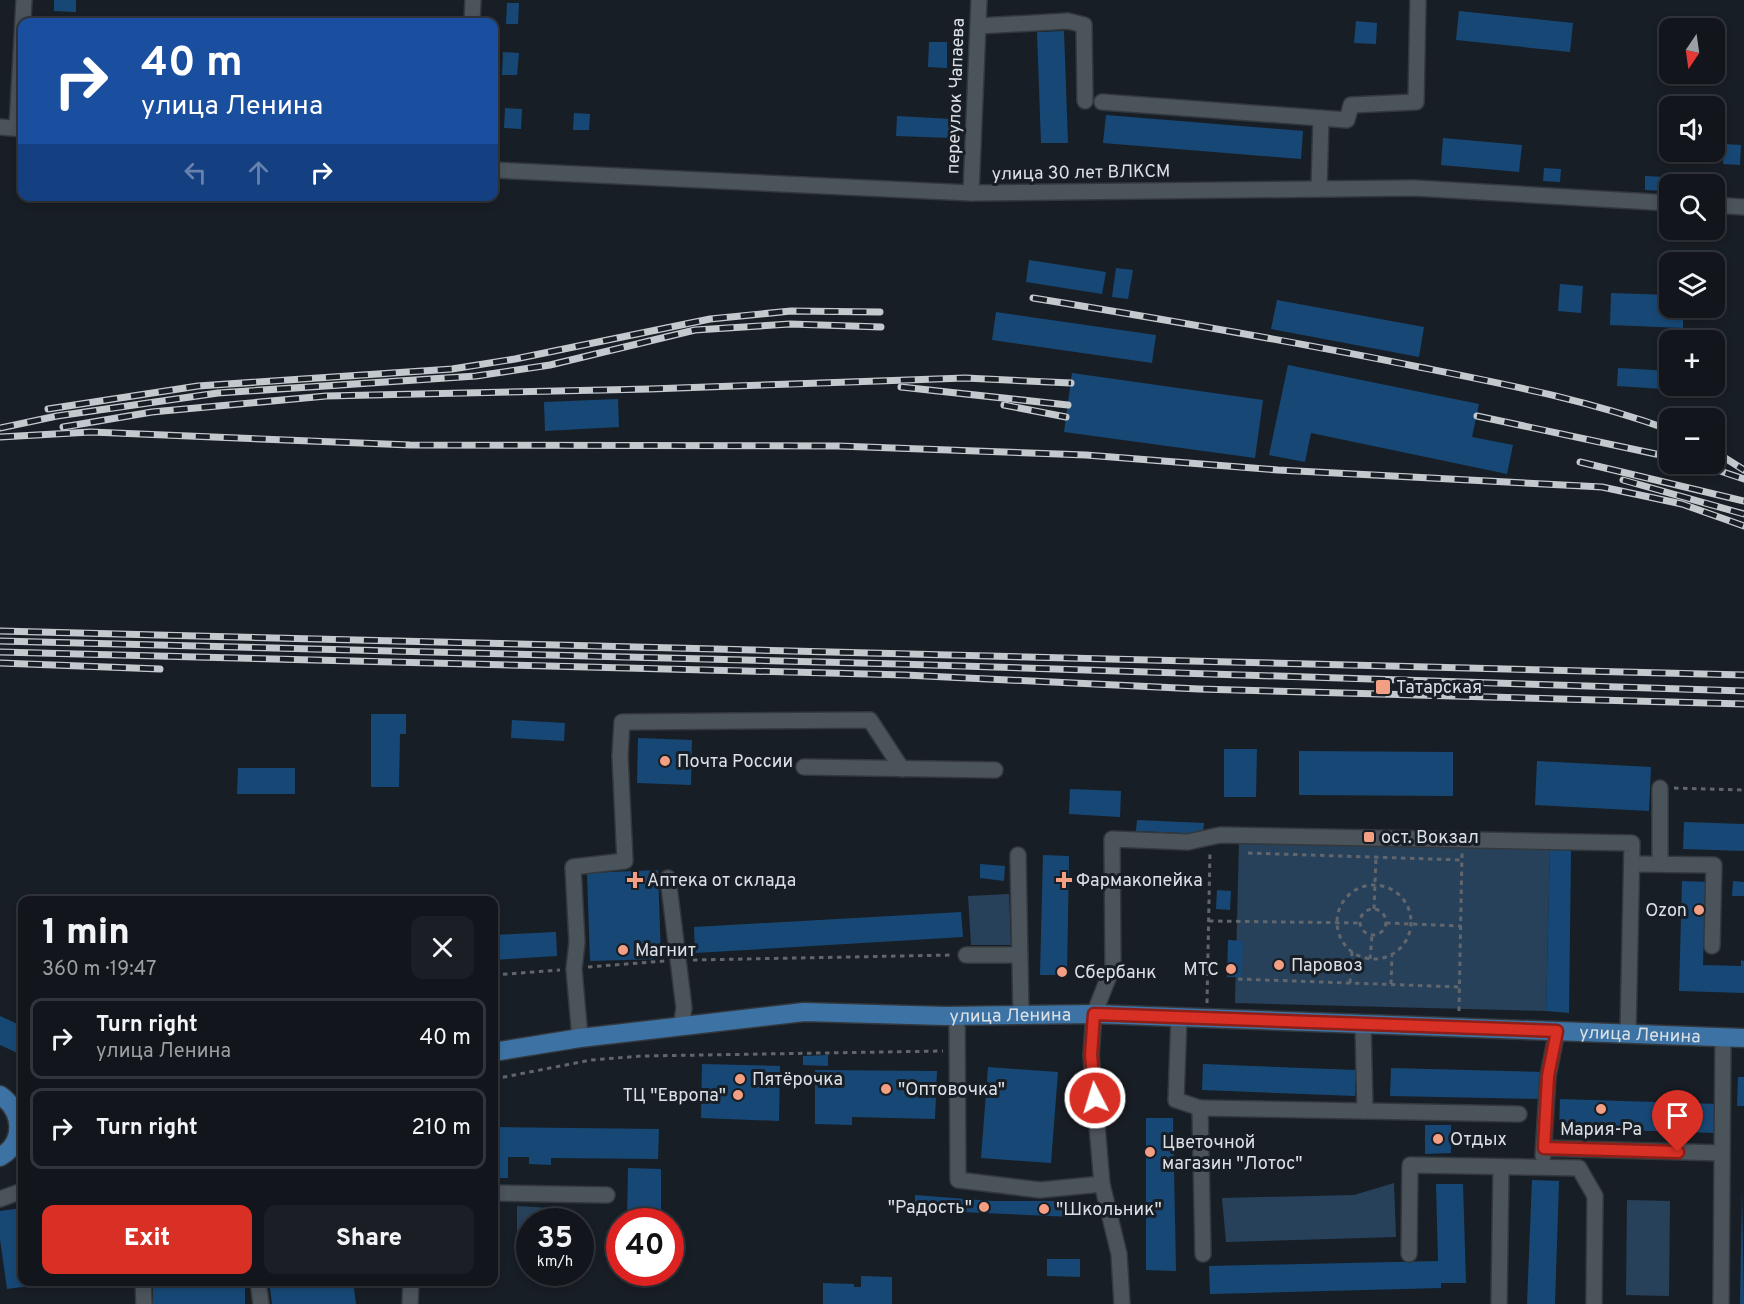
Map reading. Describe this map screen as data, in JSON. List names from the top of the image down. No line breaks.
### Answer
{"streets":{"main road":["улица Ленина"],"street":["переулок Чапаева","улица 30 лет ВЛКСМ"]},"crossings":[["переулок Чапаева","улица 30 лет ВЛКСМ"]],"places":{"transit":["Татарская","ост. Вокзал"],"other":["Почта России","Ozon","Магнит","Паровоз","МТС","Сбербанк","Пятёрочка","\"Оптовочка\"","ТЦ \"Европа\"","Мария-Ра","Отдых","Цветочной магазин \"Лотос\"","\"Радость\"","\"Школьник\""],"health":["Аптека от склада","Фармакопейка"]},"north":"bottom","page":{"map_buttons":["+","−"],"turn":["40 m","улица Ленина"],"heading":["1 min","360 m · 19:47"],"list":[{"name":"Turn right","note":"улица Ленина","value":"40 m"},{"name":"Turn right","value":"210 m"}],"buttons":["Exit","Share"],"speed":"35 km/h","limit":"40"}}
